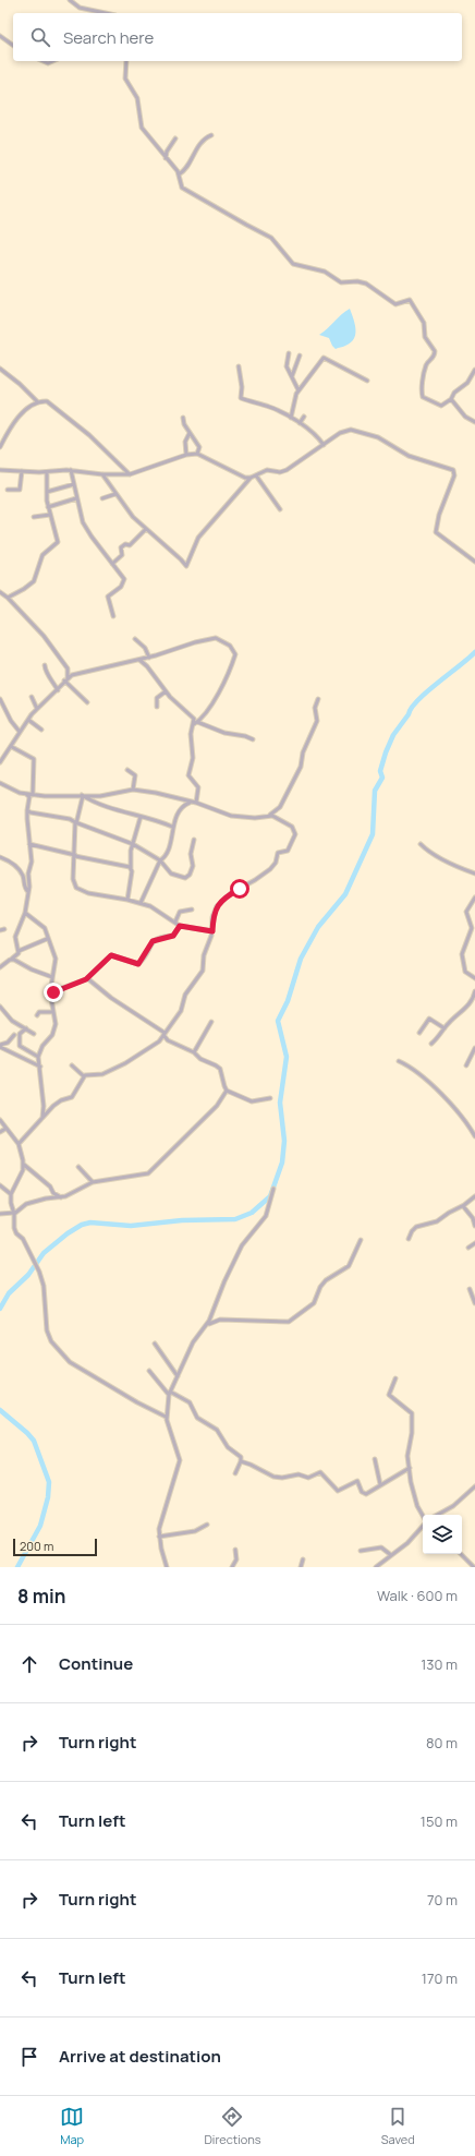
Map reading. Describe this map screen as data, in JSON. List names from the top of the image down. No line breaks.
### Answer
{"scale_bar":"200 m","page":{"search":"Search here","scale":"200 m","heading":["8 min","Walk · 600 m"],"list":[["Continue","130 m"],["Turn right","80 m"],["Turn left","150 m"],["Turn right","70 m"],["Turn left","170 m"],"Arrive at destination"],"nav":["Map","Directions","Saved"]}}
